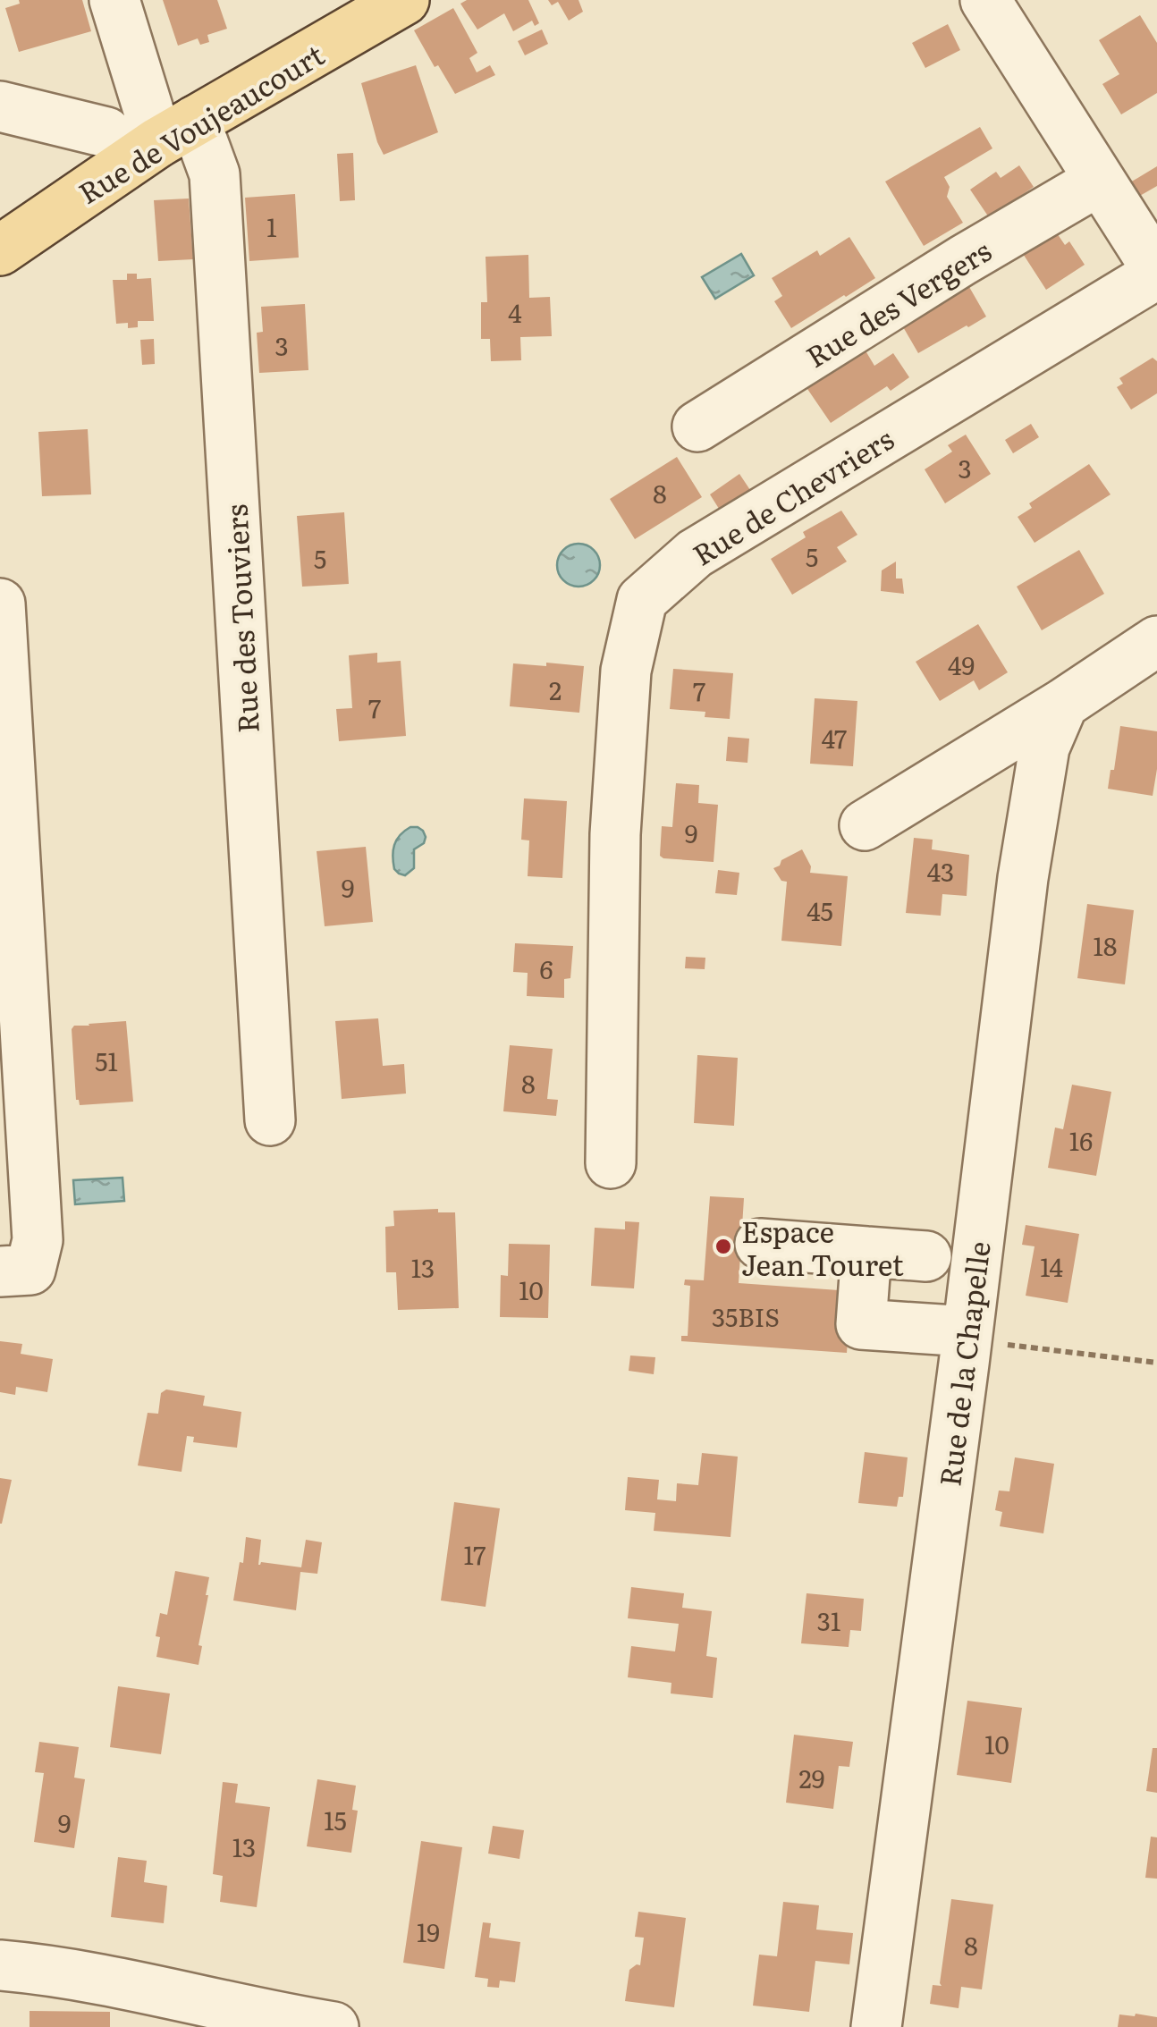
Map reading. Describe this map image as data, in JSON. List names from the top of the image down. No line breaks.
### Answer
{"streets":{"main road":["Rue de Voujeaucourt"],"street":["Rue des Vergers","Rue de Chevriers","Rue des Touviers","Rue de la Chapelle"]},"crossings":[["Rue de Voujeaucourt","Rue des Touviers"]],"places":["Espace Jean Touret"],"house_numbers":["1","4","3","3","8","5","5","49","2","7","7","47","9","43","9","45","18","6","51","8","16","14","13","10","35BIS","17","31","10","29","15","9","13","19","8"]}
